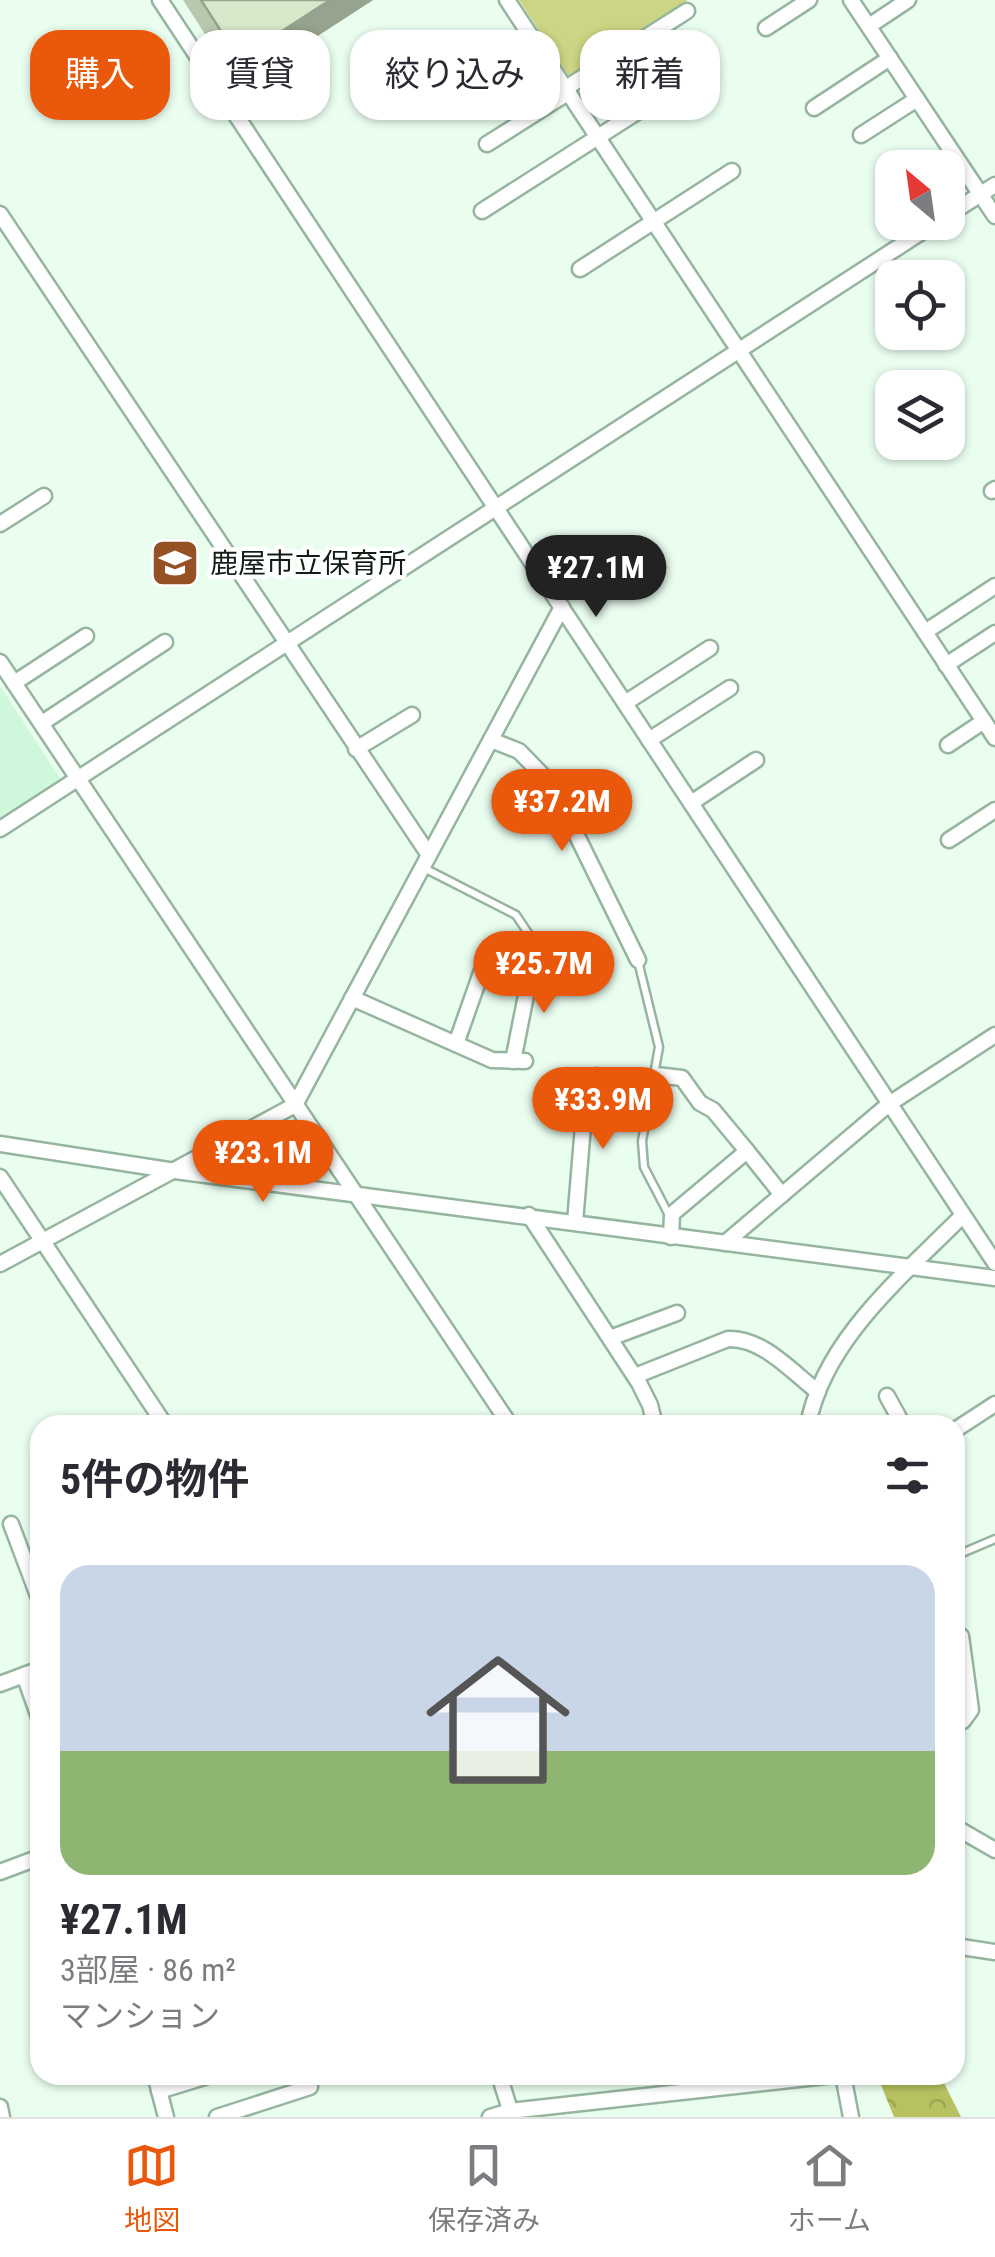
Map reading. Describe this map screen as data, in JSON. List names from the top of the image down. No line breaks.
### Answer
{"places":{"school or university":["鹿屋市立保育所"]},"north":"top left","page":{"chip":["購入","賃貸","絞り込み","新着"],"price":["¥27.1M","¥37.2M","¥25.7M","¥33.9M","¥23.1M"],"heading":"5件の物件","list":[{"name":"¥27.1M","note":"3部屋 · 86 m² · マンション"}],"tabs":["地図","保存済み","ホーム"]}}
